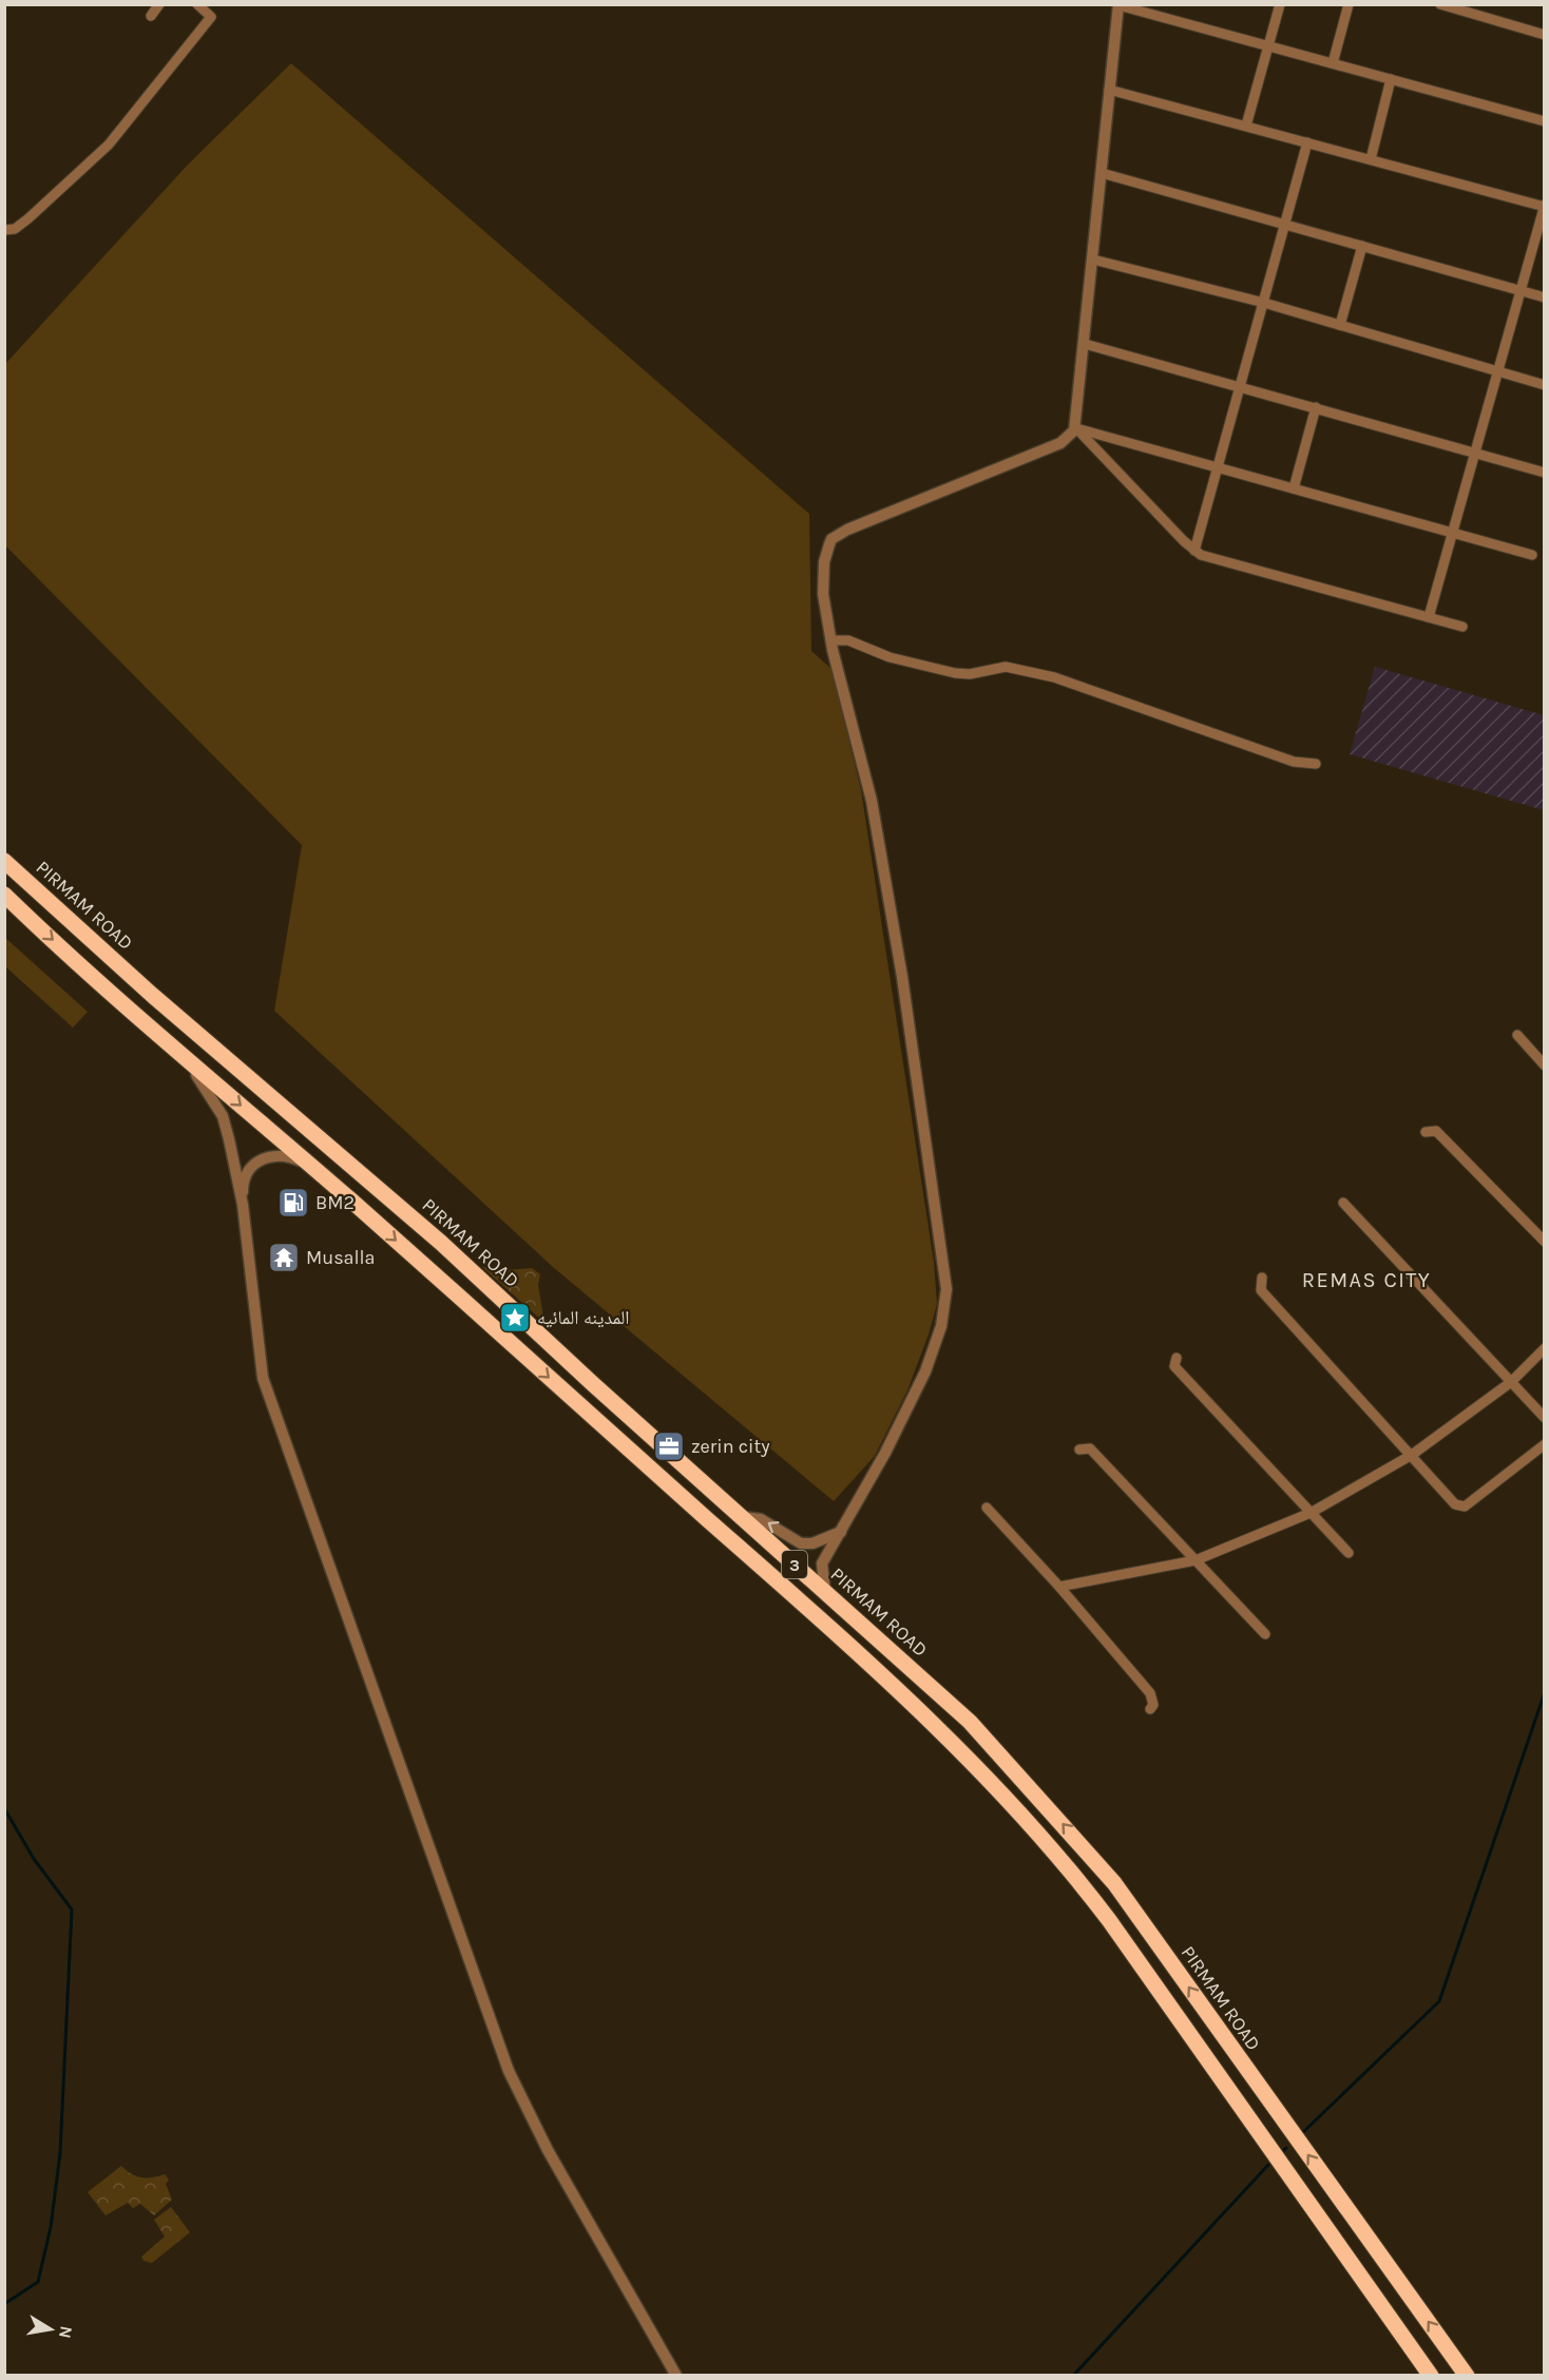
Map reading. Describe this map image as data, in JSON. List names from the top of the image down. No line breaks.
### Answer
{"streets":{"highway":["PIRMAM ROAD","3"]},"districts":["REMAS CITY"],"places":{"fuel station":["BM2"],"temple":["Musalla"],"place":["المدينه المائيه"],"office":["zerin city"]},"north":"right"}
